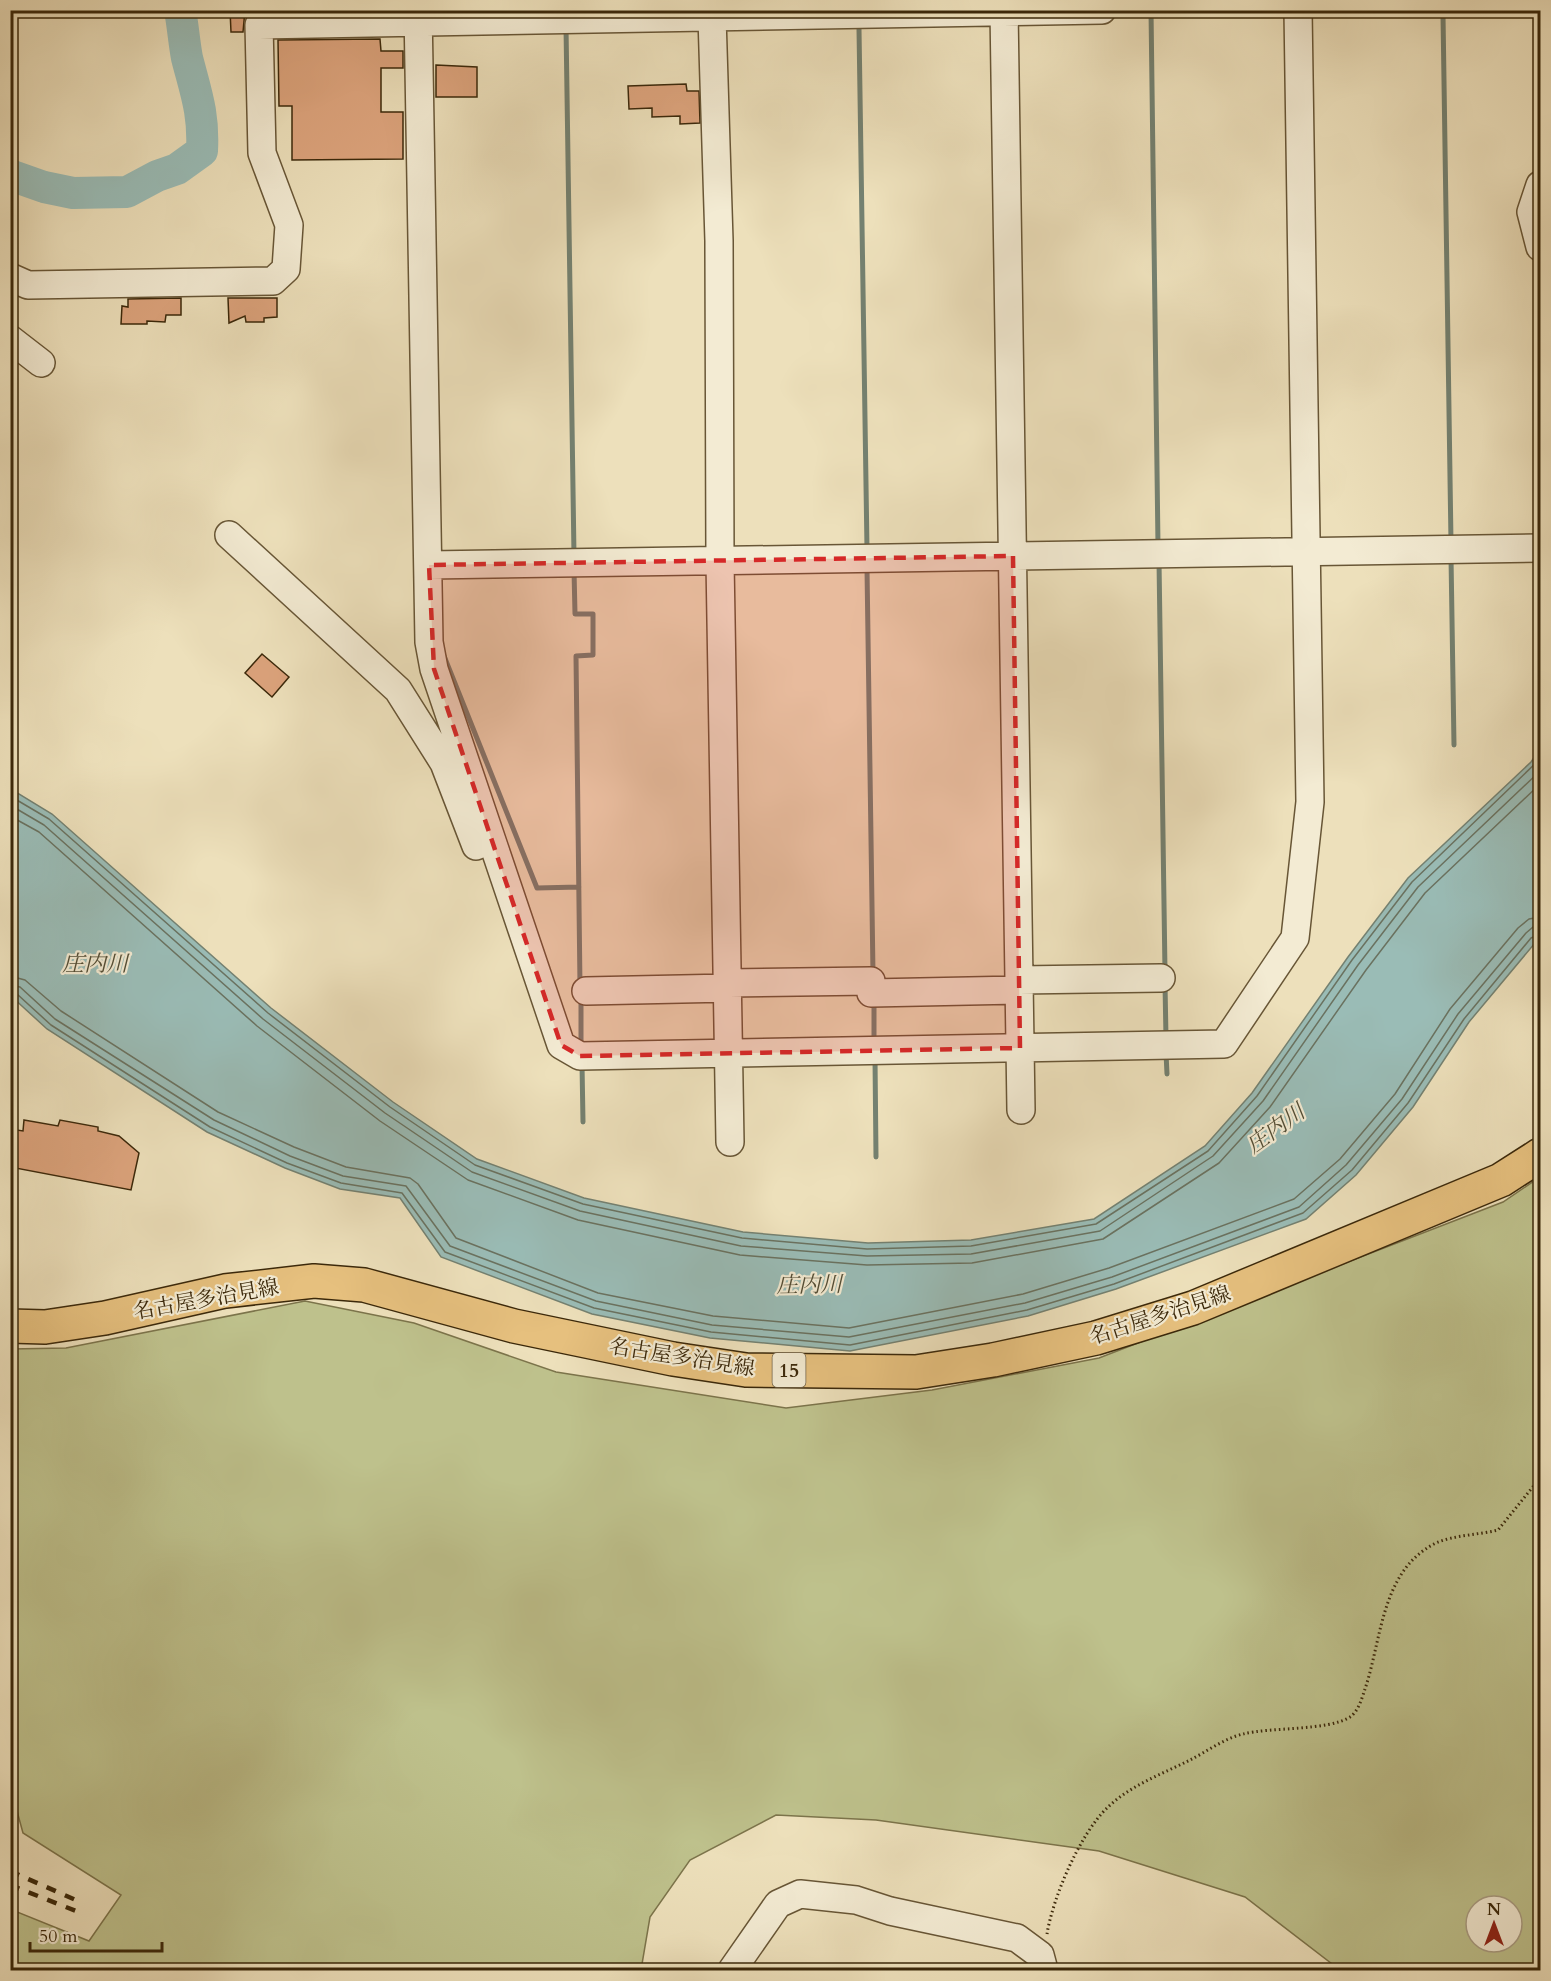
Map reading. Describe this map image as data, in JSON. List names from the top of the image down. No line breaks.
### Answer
{"streets":{"main road":["名古屋多治見線","15"]},"water":["庄内川"],"scale_bar":"50 m","north":"top"}
